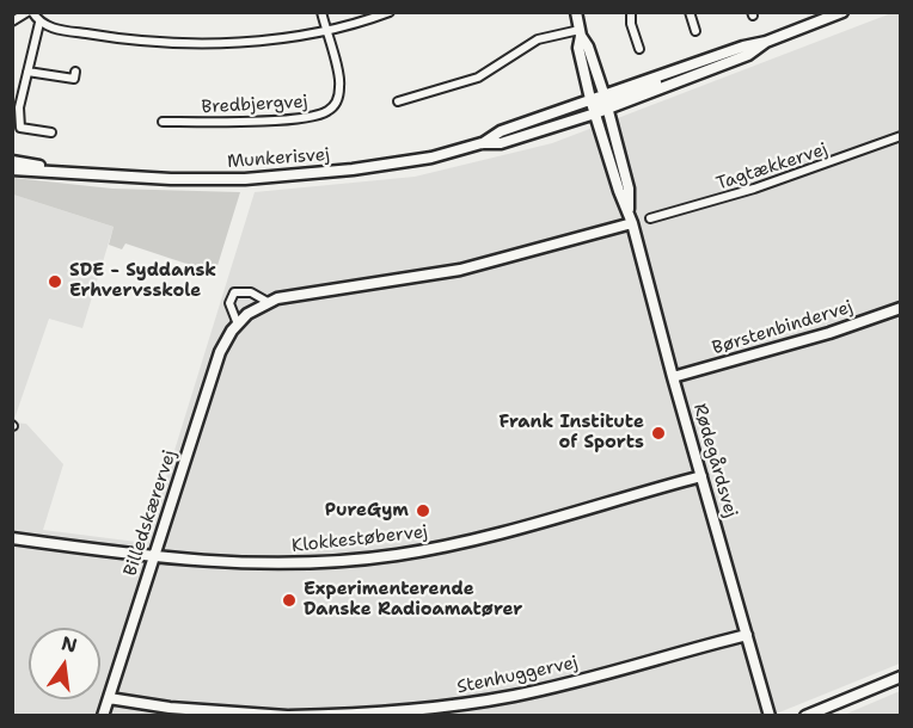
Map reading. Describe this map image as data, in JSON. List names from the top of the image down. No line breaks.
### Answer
{"streets":{"street":["Bredbjergvej","Munkerisvej","Tagtækkervej","Børstenbindervej","Rødegårdsvej","Billedskærervej","Klokkestøbervej","Stenhuggervej"]},"crossings":[["Munkerisvej","Rødegårdsvej"],["Børstenbindervej","Rødegårdsvej"],["Rødegårdsvej","Billedskærervej"],["Rødegårdsvej","Klokkestøbervej"],["Rødegårdsvej","Stenhuggervej"],["Billedskærervej","Klokkestøbervej"],["Billedskærervej","Stenhuggervej"]],"places":["SDE - Syddansk Erhvervsskole","Frank Institute of Sports","PureGym","Experimenterende Danske Radioamatører"],"north":"top"}
